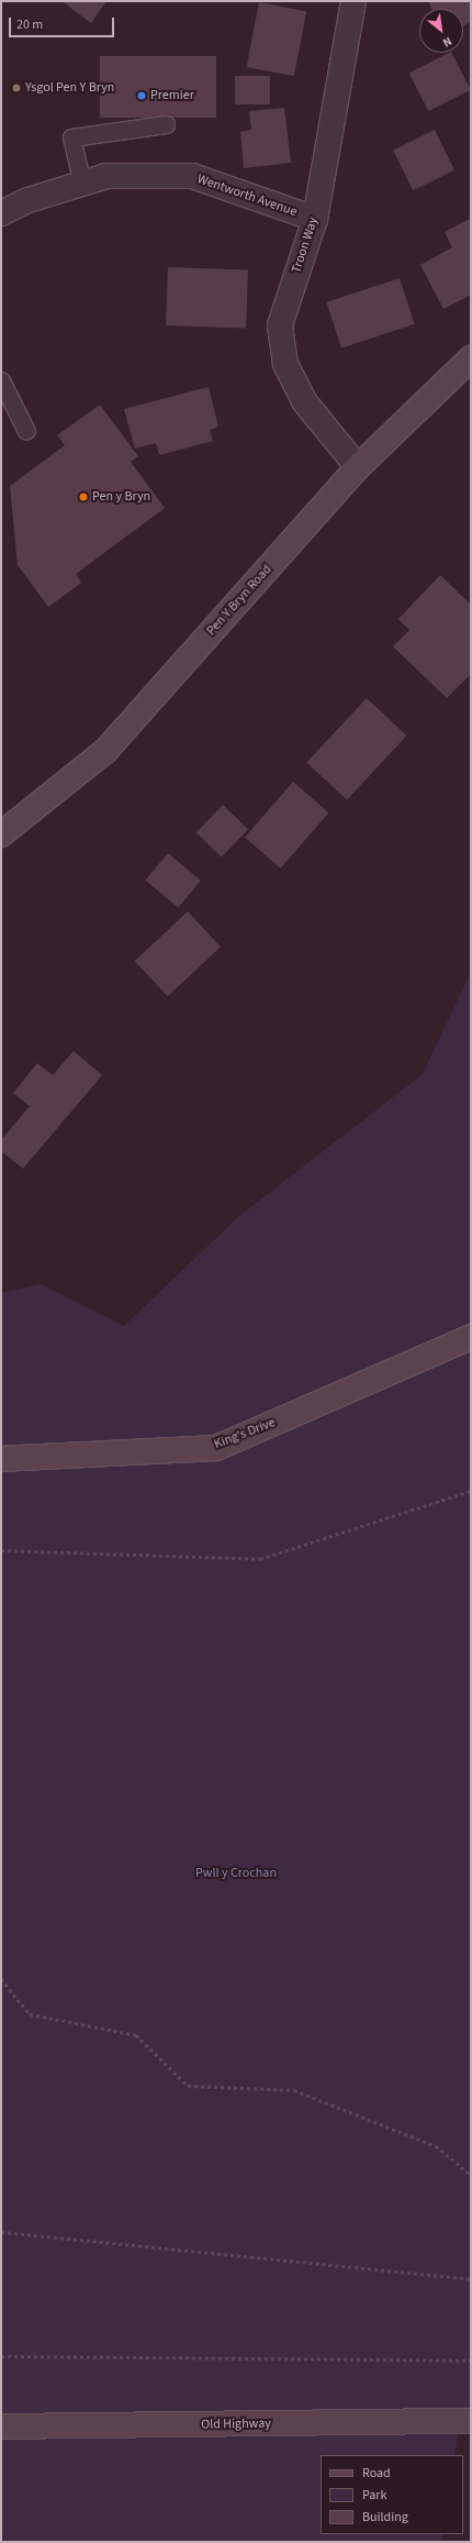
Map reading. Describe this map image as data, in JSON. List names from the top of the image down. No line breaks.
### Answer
{"streets":{"main road":["Pen Y Bryn Road","King's Drive","Old Highway"],"street":["Wentworth Avenue","Troon Way"]},"crossings":[["Wentworth Avenue","Troon Way"],["Troon Way","Pen Y Bryn Road"]],"parks":["Pwll y Crochan"],"places":["Ysgol Pen Y Bryn","Premier","Pen y Bryn"],"legend":["Road","Park","Building"],"scale_bar":"20 m","north":"bottom right"}
